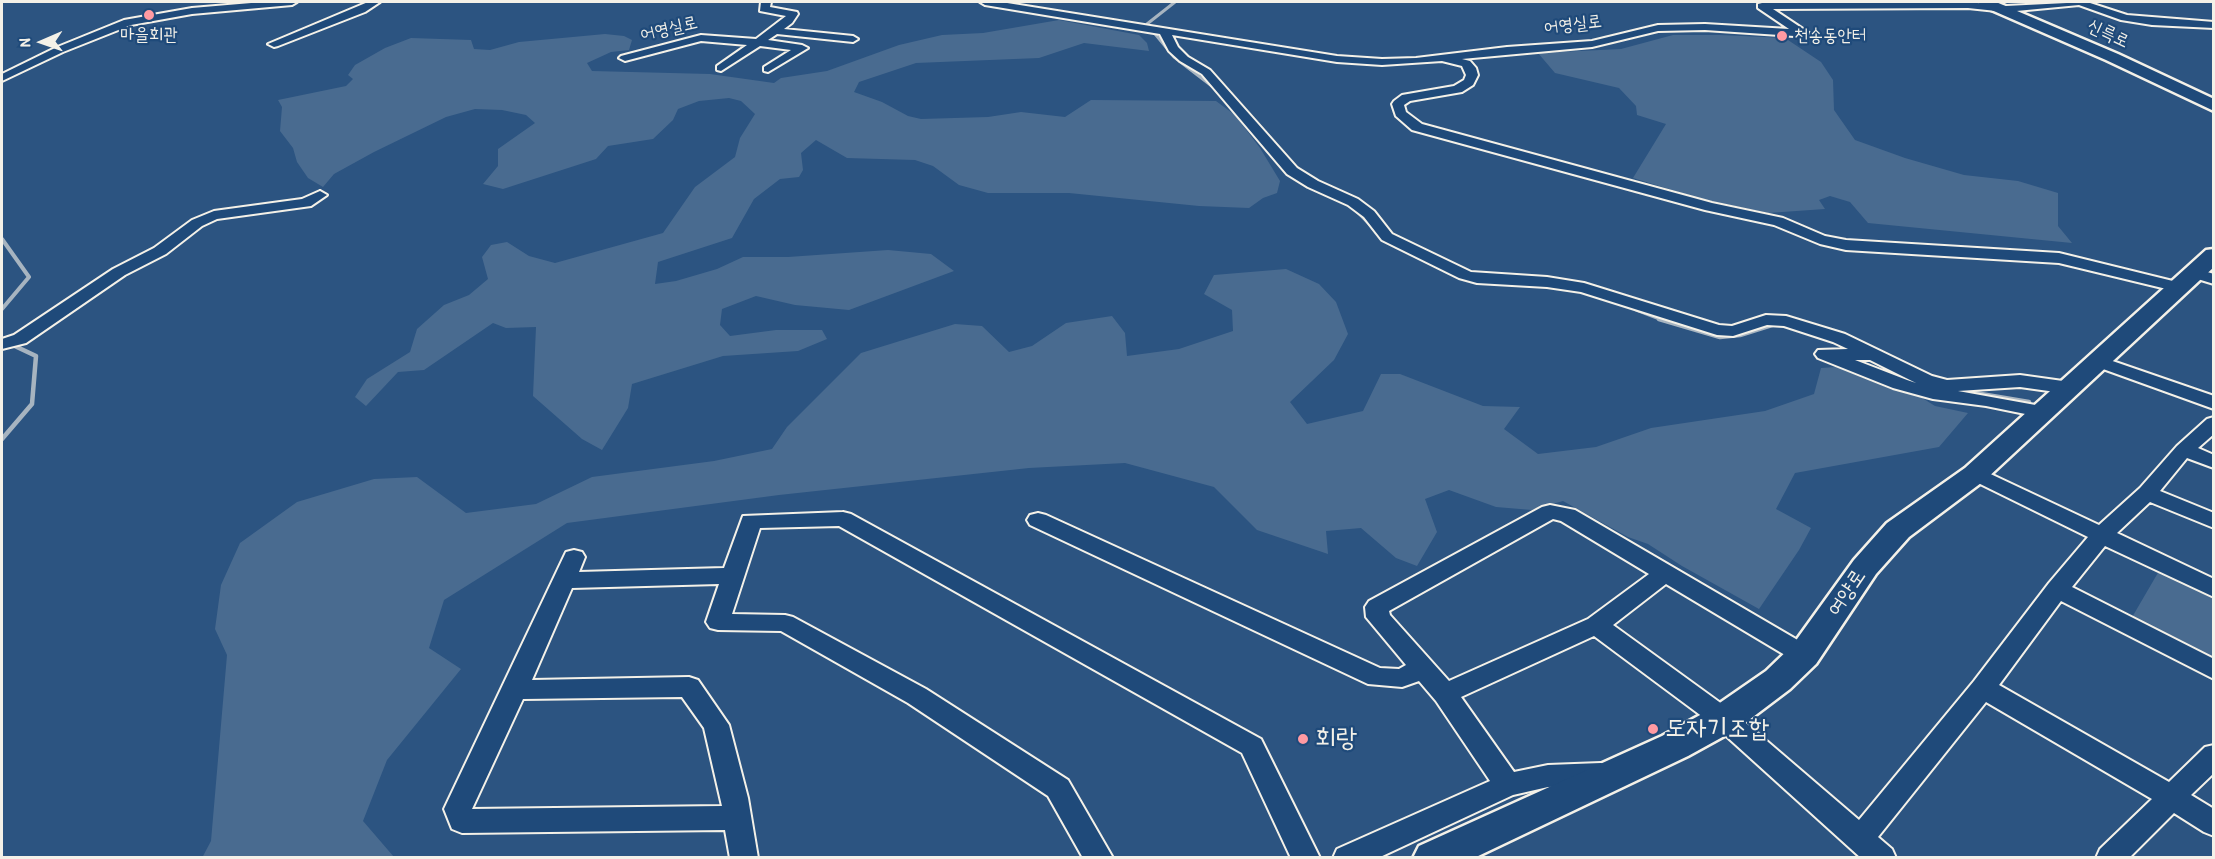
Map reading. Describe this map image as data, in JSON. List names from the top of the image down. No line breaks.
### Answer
{"streets":{"street":["어영실로","신륵로","여양로"]},"crossings":[["어영실로","신륵로"]],"places":["마을회관","천송동안터","도자기조합","회랑"],"north":"left"}
